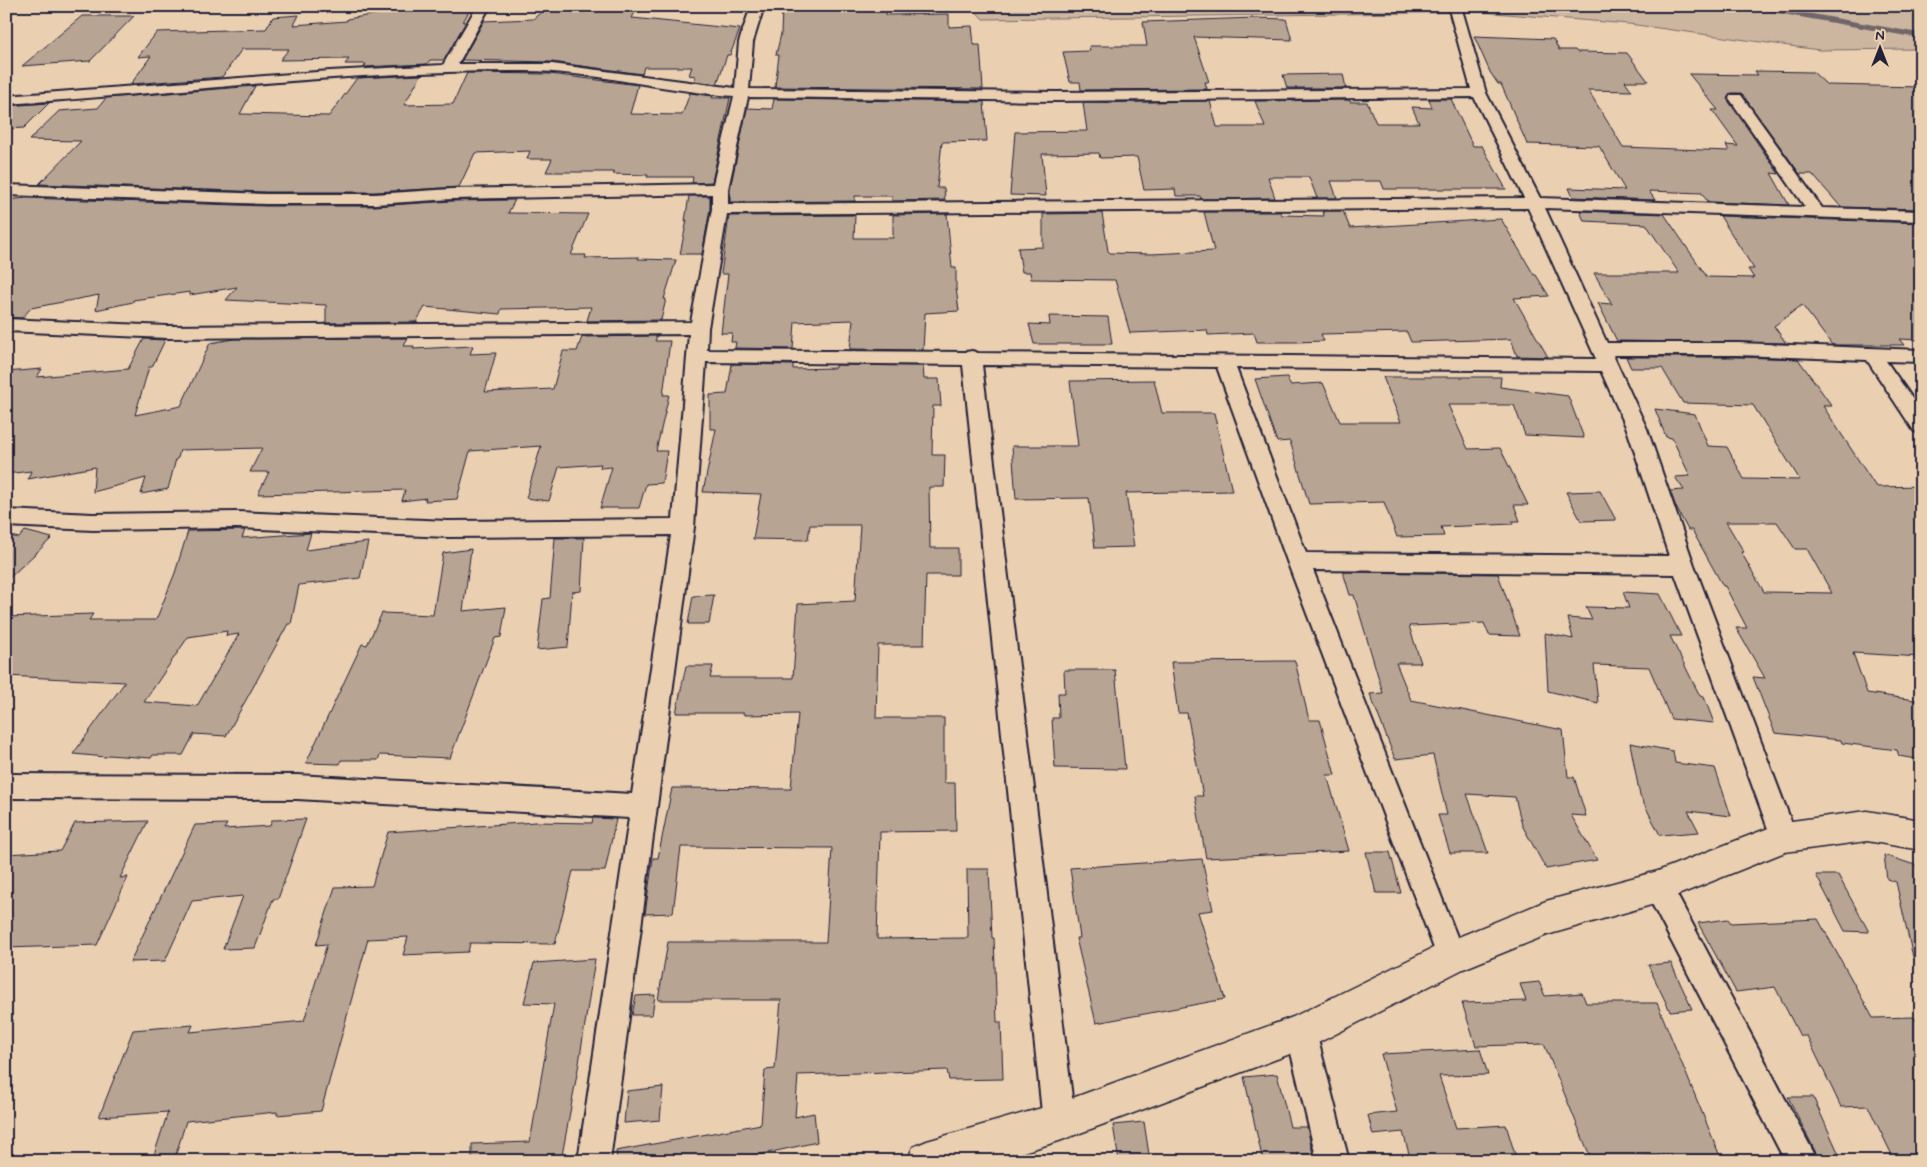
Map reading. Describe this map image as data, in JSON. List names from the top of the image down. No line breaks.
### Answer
{"north":"top"}
